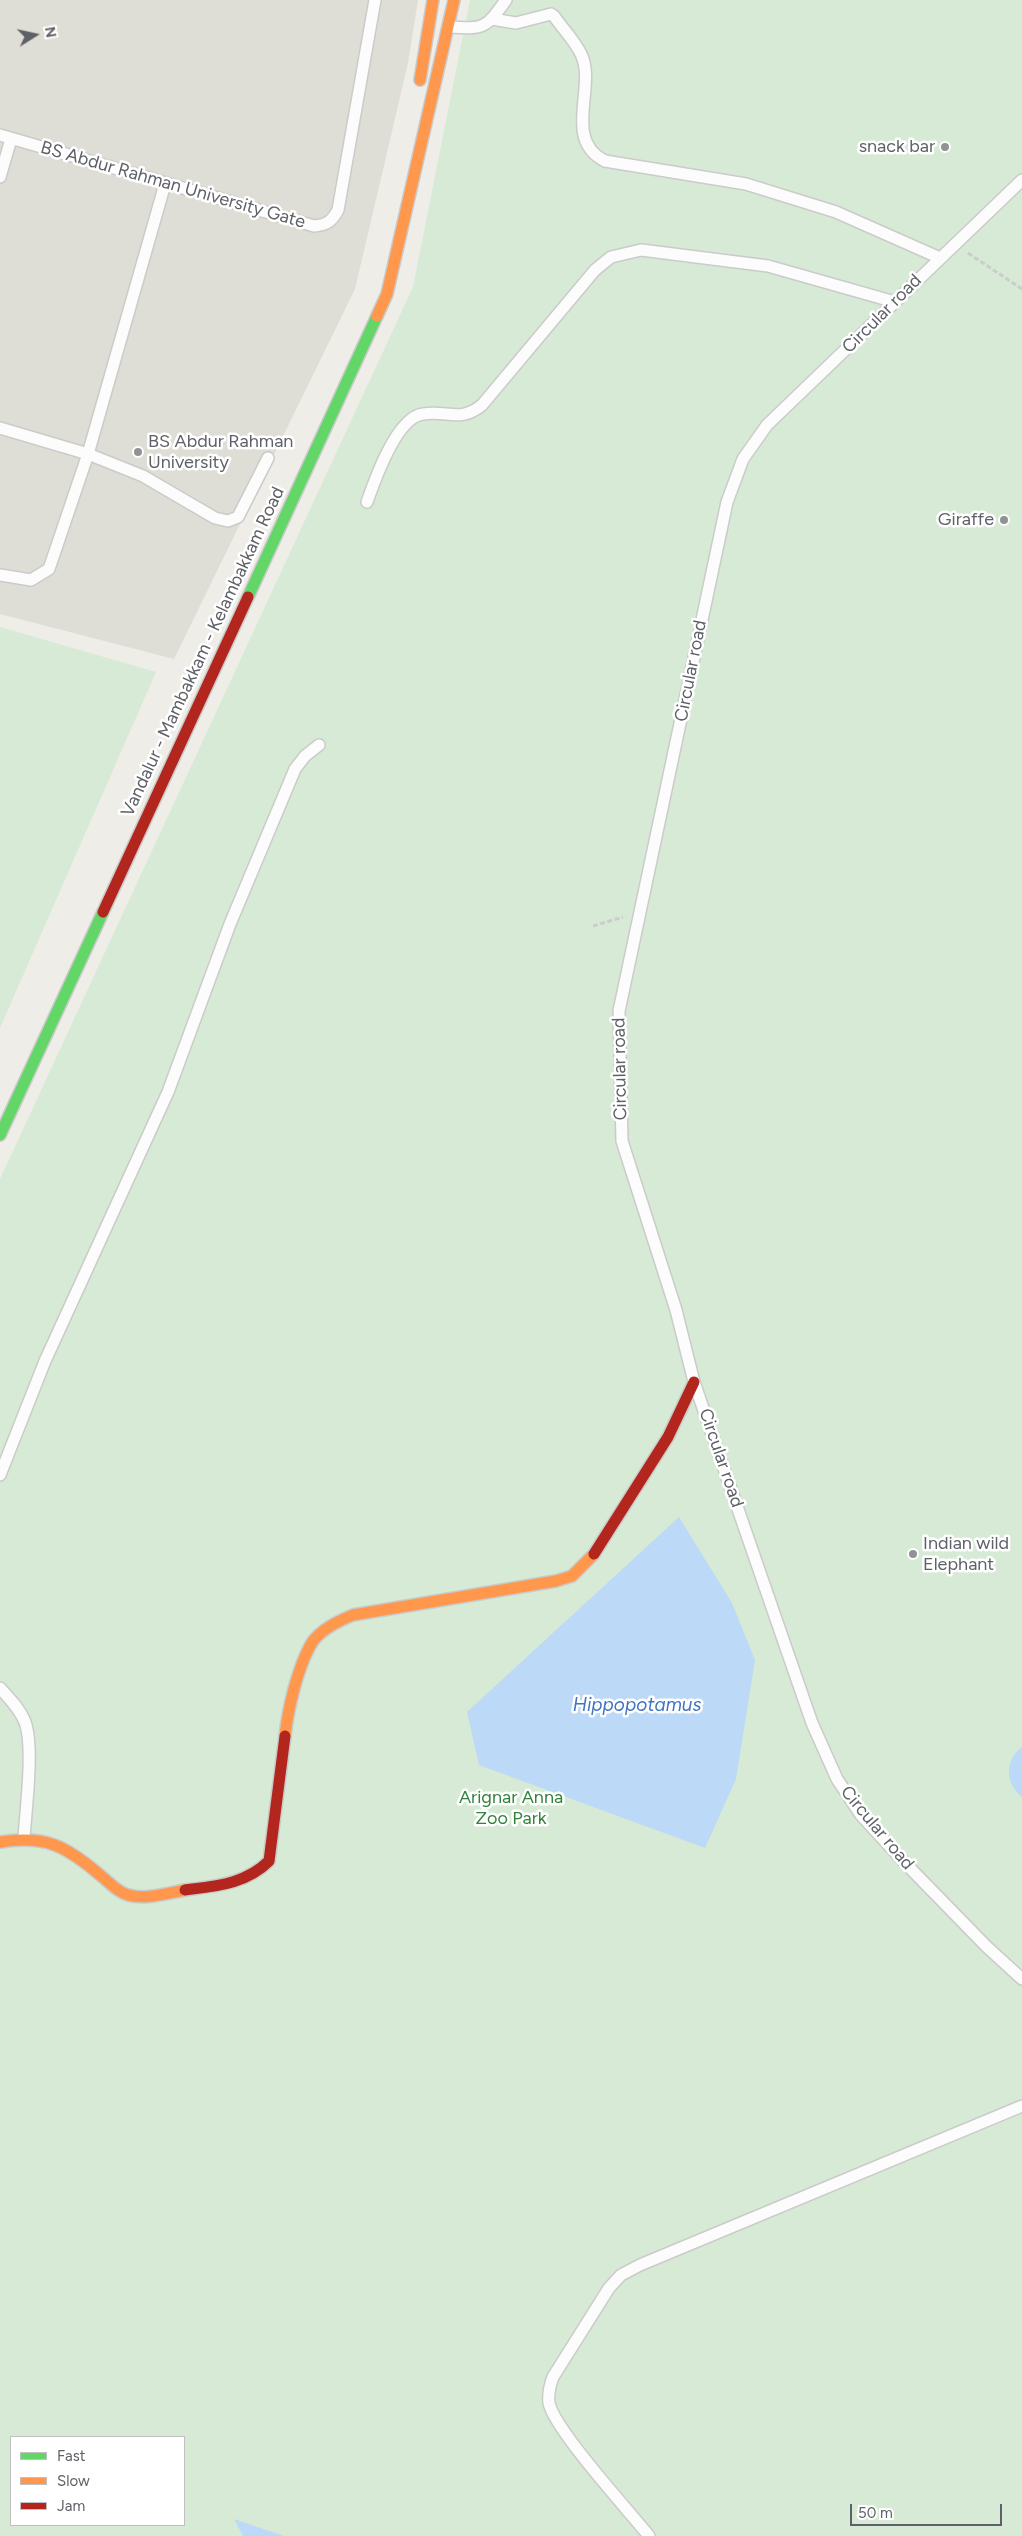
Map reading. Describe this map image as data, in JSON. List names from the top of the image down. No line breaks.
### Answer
{"streets":{"main road":["Vandalur - Mambakkam - Kelambakkam Road"],"lane":["BS Abdur Rahman University Gate","Circular road"]},"water":["Hippopotamus"],"parks":["Arignar Anna Zoo Park"],"places":["snack bar","BS Abdur Rahman University","Giraffe","Indian wild Elephant"],"legend":["Fast","Slow","Jam"],"scale_bar":"50 m","north":"right"}
